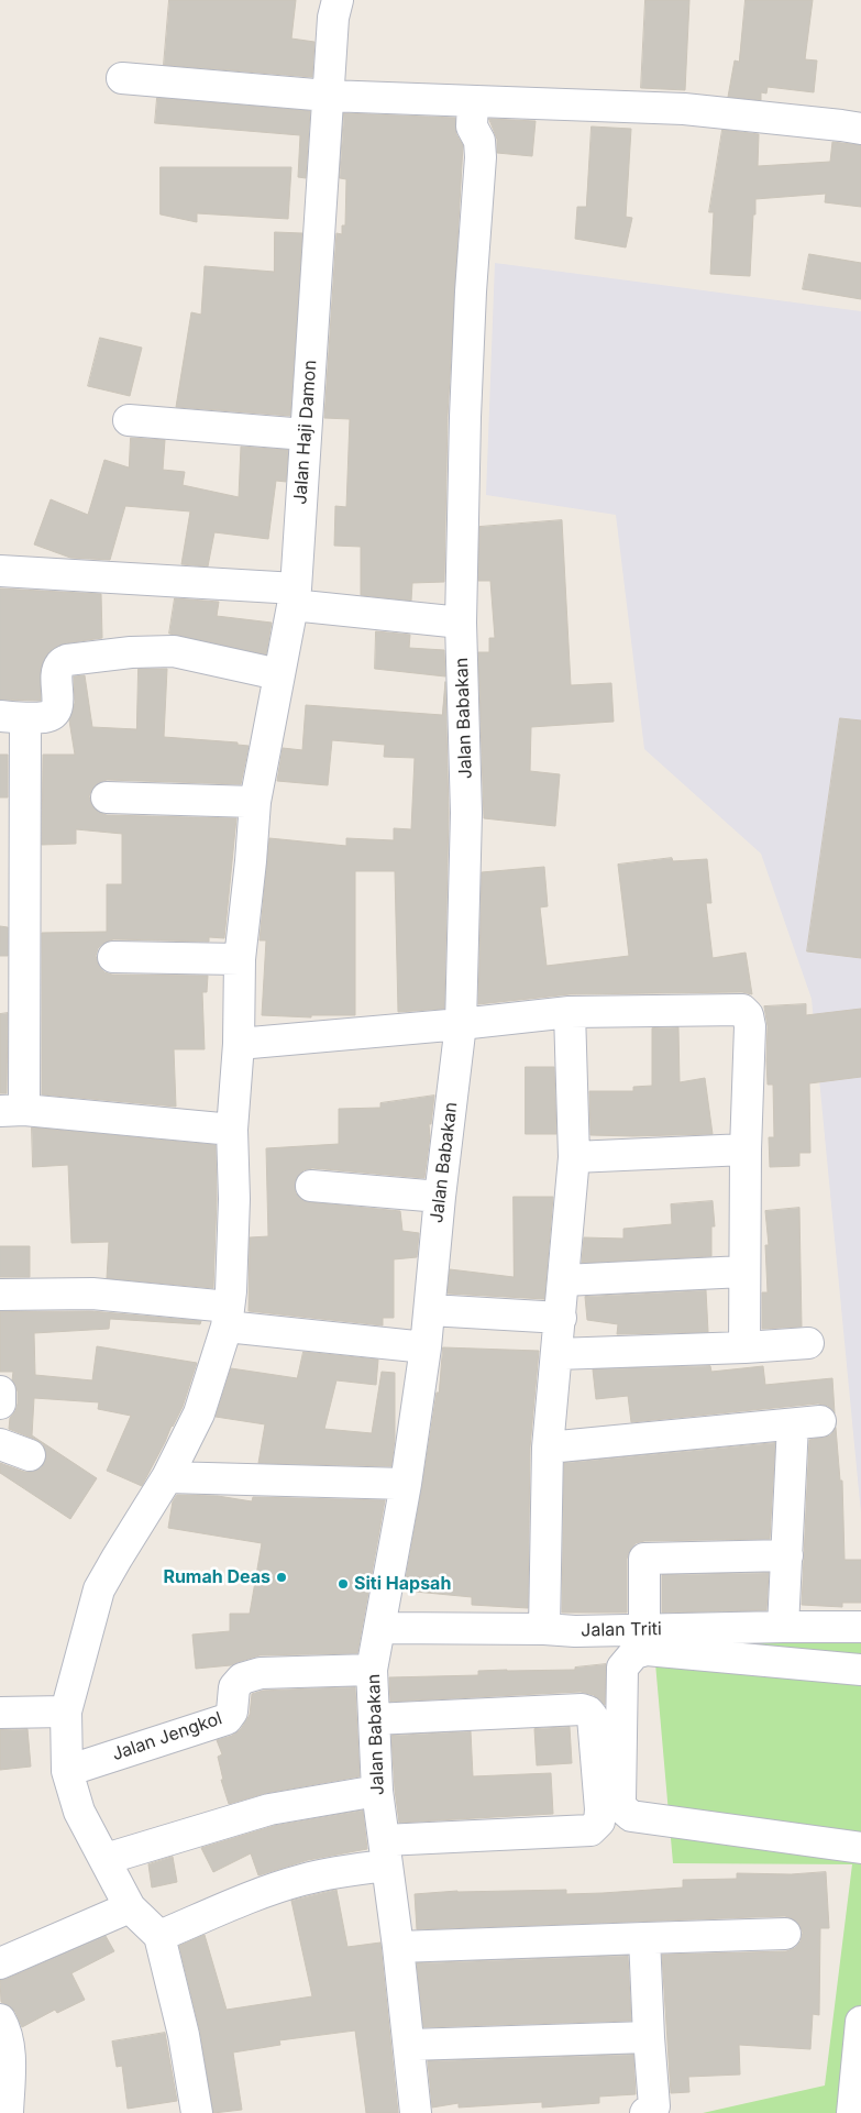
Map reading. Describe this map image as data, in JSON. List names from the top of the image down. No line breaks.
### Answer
{"streets":{"street":["Jalan Haji Damon","Jalan Babakan","Jalan Triti","Jalan Jengkol"]},"crossings":[["Jalan Babakan","Jalan Triti"],["Jalan Babakan","Jalan Jengkol"]],"places":["Rumah Deas","Siti Hapsah"]}
